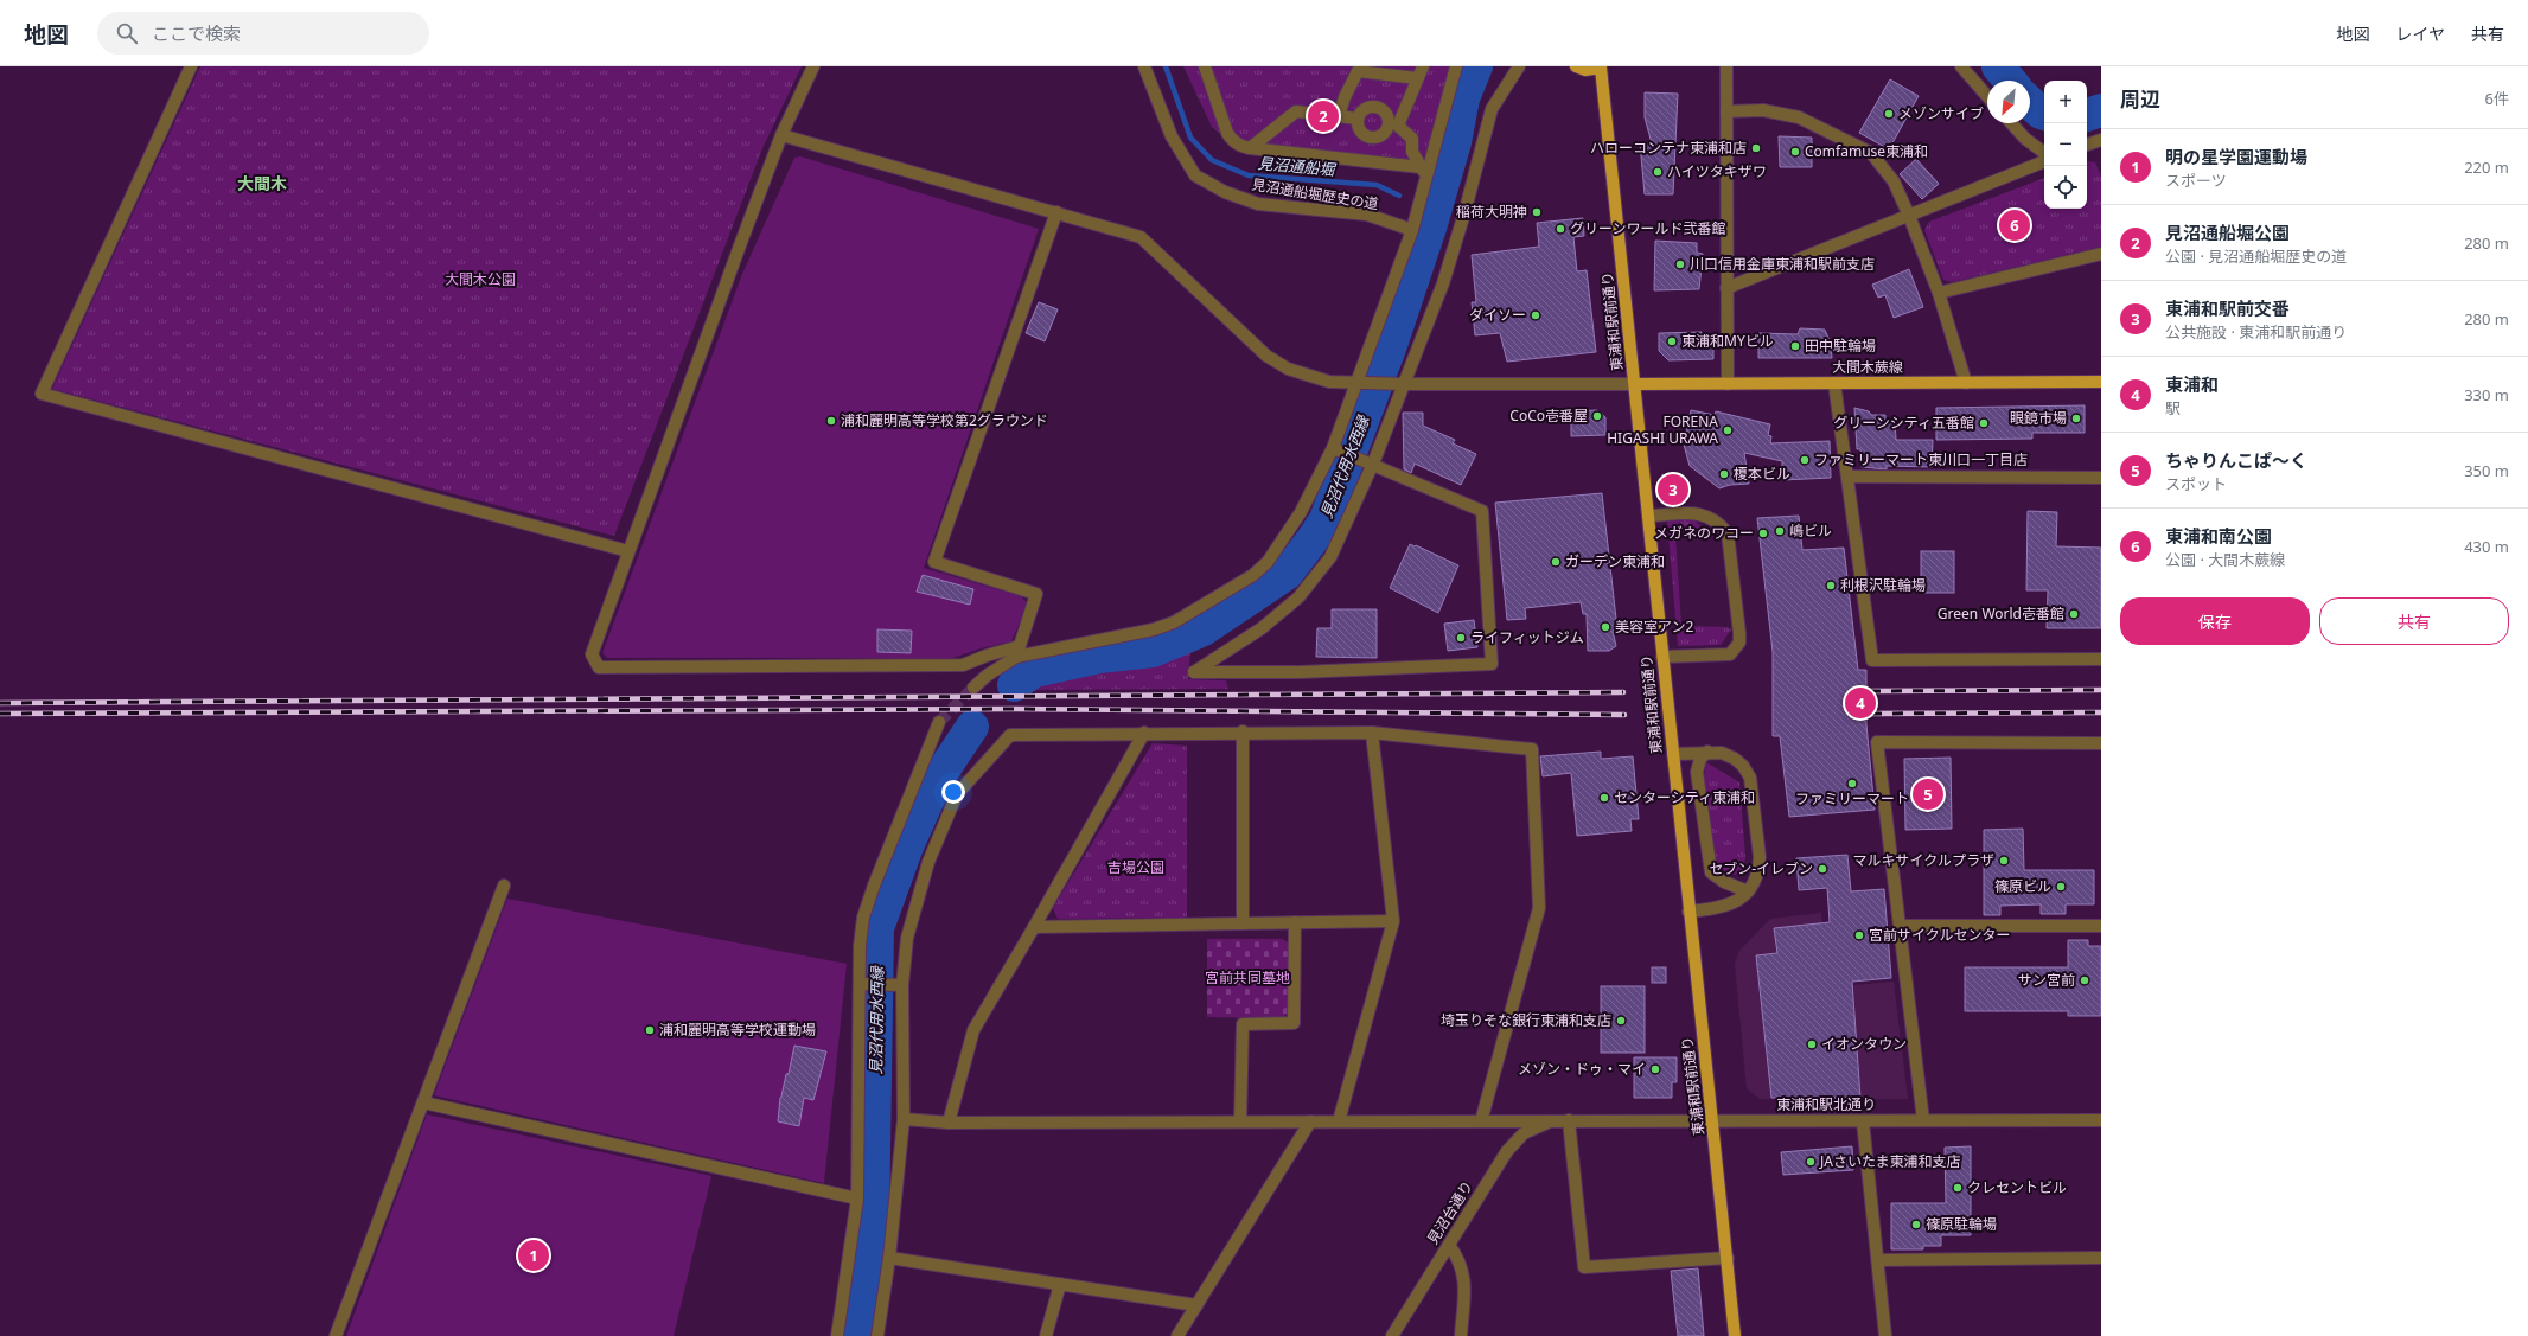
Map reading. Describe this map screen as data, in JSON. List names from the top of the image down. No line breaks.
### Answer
{"streets":{"main road":["東浦和駅前通り","大間木蕨線"],"street":["見沼通船堀歴史の道","東浦和駅北通り","見沼台通り"]},"crossings":[["東浦和駅前通り","大間木蕨線"],["東浦和駅前通り","東浦和駅北通り"],["東浦和駅北通り","見沼台通り"]],"districts":["大間木"],"water":["見沼通船堀","見沼代用水西縁"],"parks":["大間木公園","吉場公園","宮前共同墓地"],"places":["メゾンサイブ","ハローコンテナ東浦和店","Comfamuse東浦和","ハイツタキザワ","稲荷大明神","グリーンワールド弐番館","川口信用金庫東浦和駅前支店","ダイソー","東浦和MYビル","田中駐輪場","CoCo壱番屋","眼鏡市場","浦和麗明高等学校第2グラウンド","グリーンシティ五番館","FORENA HIGASHI URAWA","ファミリーマート東川口一丁目店","榎本ビル","嶋ビル","メガネのワコー","ガーデン東浦和","利根沢駐輪場","Green World壱番館","美容室アン2","ライフィットジム","ファミリーマート","センターシティ東浦和","マルキサイクルプラザ","セブン-イレブン","篠原ビル","宮前サイクルセンター","サン宮前","埼玉りそな銀行東浦和支店","浦和麗明高等学校運動場","イオンタウン","メゾン・ドゥ・マイ","JAさいたま東浦和支店","クレセントビル","篠原駐輪場"],"north":"bottom left","page":{"header":"地図","search":"ここで検索","nav":["地図","レイヤ","共有"],"heading":["周辺","6件"],"map_buttons":["+","−"],"pins":["2","6","3","4","5","1"],"list":[{"mark":"1","name":"明の星学園運動場","note":"スポーツ","value":"220 m"},{"mark":"2","name":"見沼通船堀公園","note":"公園 · 見沼通船堀歴史の道","value":"280 m"},{"mark":"3","name":"東浦和駅前交番","note":"公共施設 · 東浦和駅前通り","value":"280 m"},{"mark":"4","name":"東浦和","note":"駅","value":"330 m"},{"mark":"5","name":"ちゃりんこぱ～く","note":"スポット","value":"350 m"},{"mark":"6","name":"東浦和南公園","note":"公園 · 大間木蕨線","value":"430 m"}],"buttons":["保存","共有"]}}
